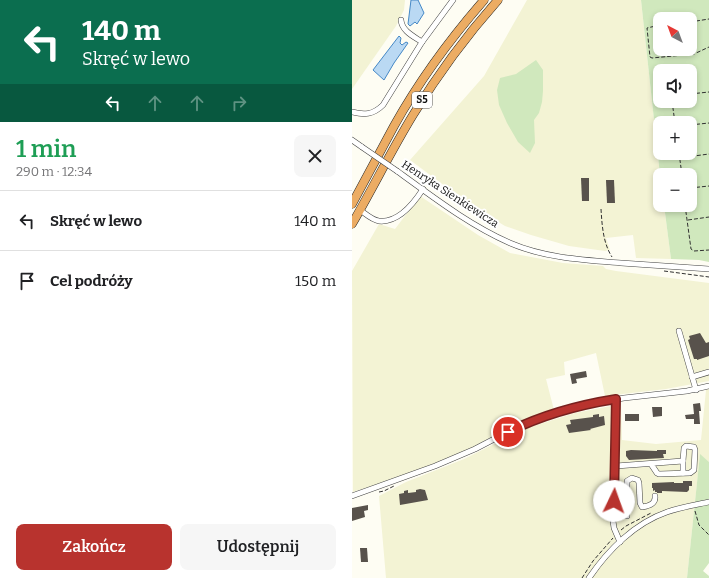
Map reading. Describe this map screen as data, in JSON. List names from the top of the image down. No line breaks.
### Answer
{"streets":{"highway":["S5"],"street":["Henryka Sienkiewicza"]},"north":"top left","page":{"turn":["140 m","Skręć w lewo"],"map_buttons":["+","−"],"heading":["1 min","290 m · 12:34"],"list":[{"name":"Skręć w lewo","value":"140 m"},{"name":"Cel podróży","value":"150 m"}],"buttons":["Zakończ","Udostępnij"]}}
